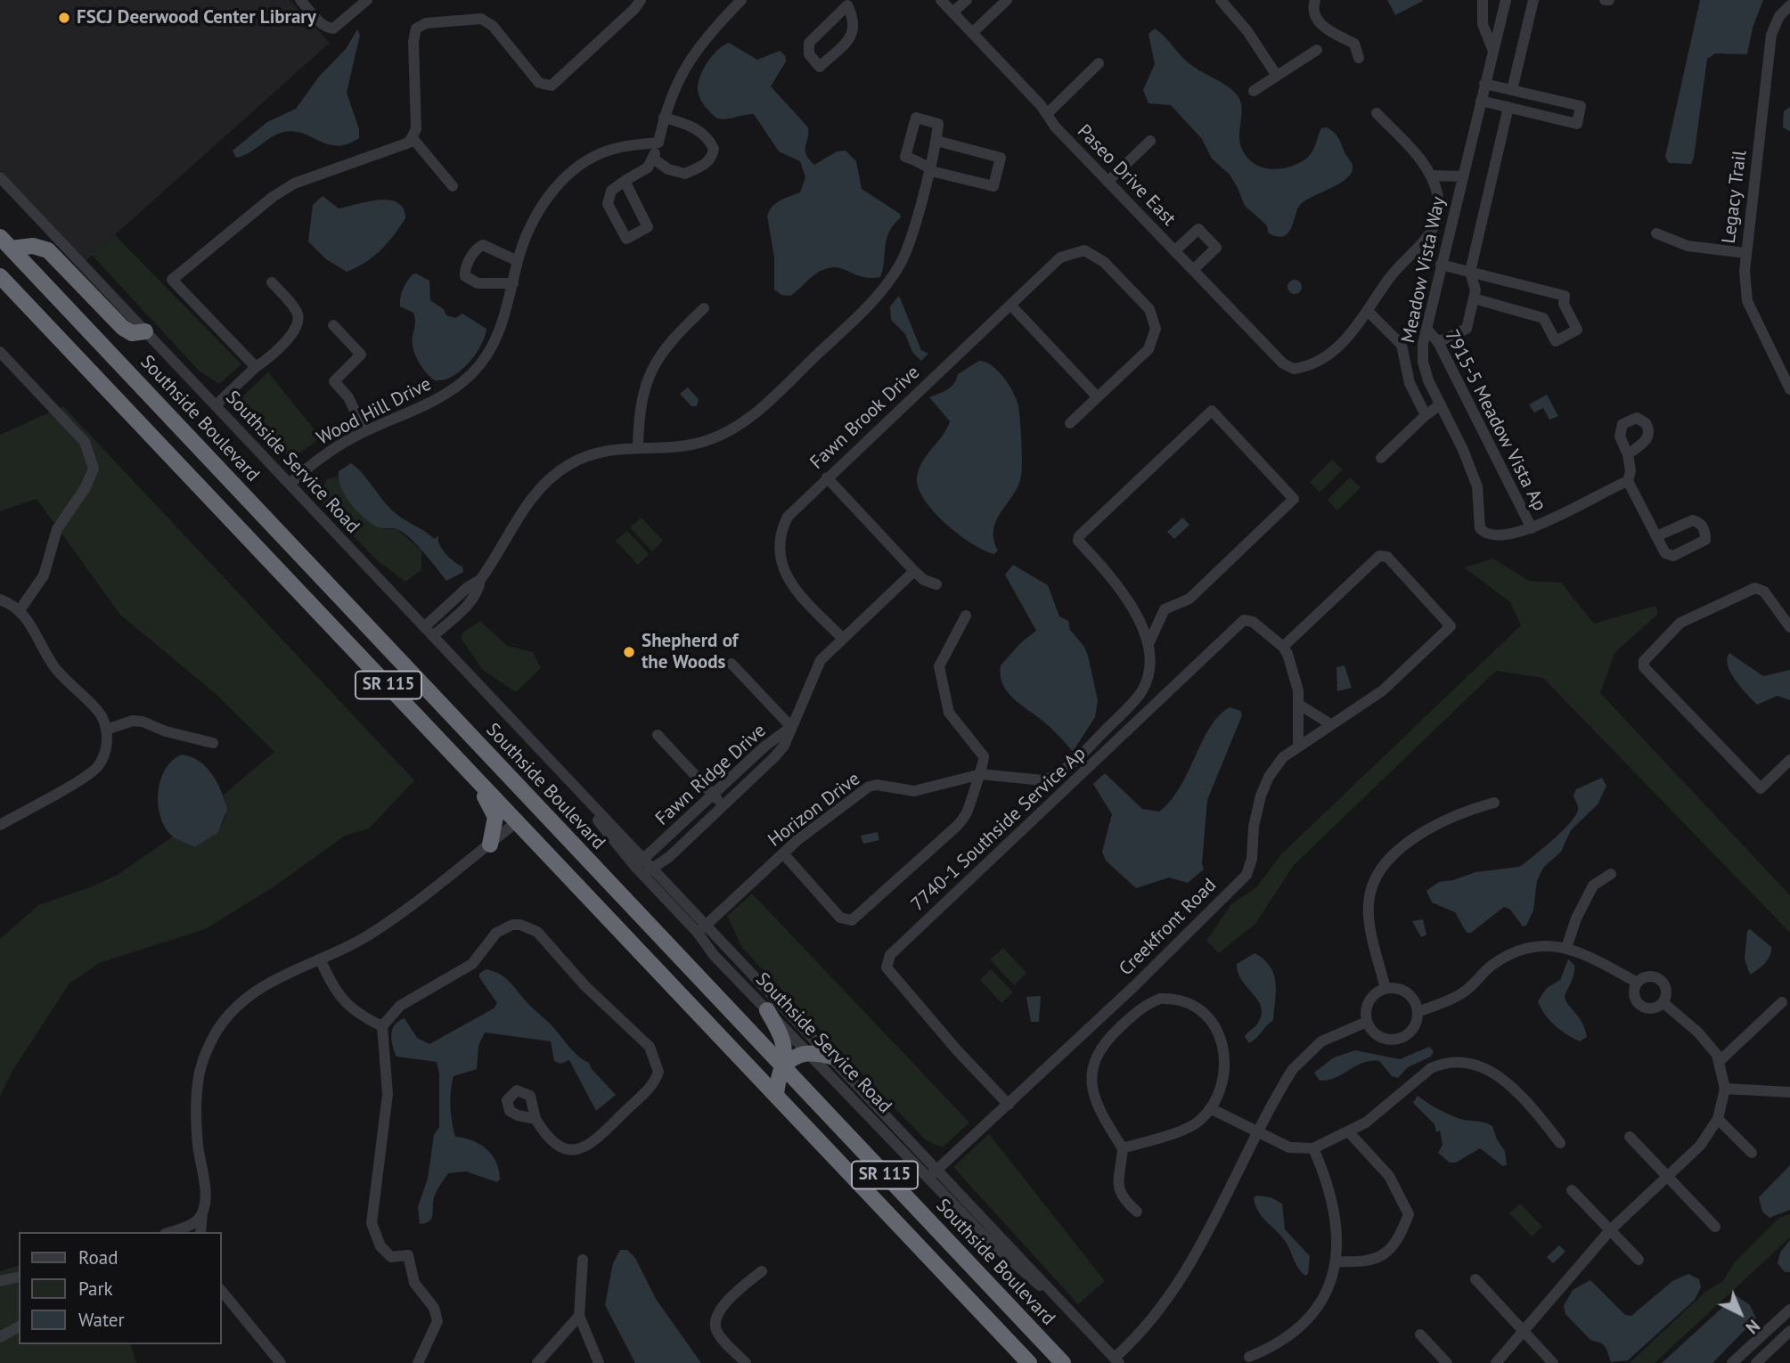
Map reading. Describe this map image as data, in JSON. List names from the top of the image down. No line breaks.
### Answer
{"streets":{"highway":["Southside Boulevard","SR 115"],"street":["Paseo Drive East","Legacy Trail","Meadow Vista Way","Wood Hill Drive","Fawn Brook Drive","7915-5 Meadow Vista Ap","Southside Service Road","Fawn Ridge Drive","Horizon Drive","7740-1 Southside Service Ap","Creekfront Road"]},"crossings":[["Meadow Vista Way","7915-5 Meadow Vista Ap"],["Wood Hill Drive","Southside Service Road"],["Southside Service Road","Fawn Ridge Drive"],["Southside Service Road","Horizon Drive"],["7740-1 Southside Service Ap","Creekfront Road"]],"places":["FSCJ Deerwood Center Library","Shepherd of the Woods"],"legend":["Road","Park","Water"],"north":"bottom right"}
